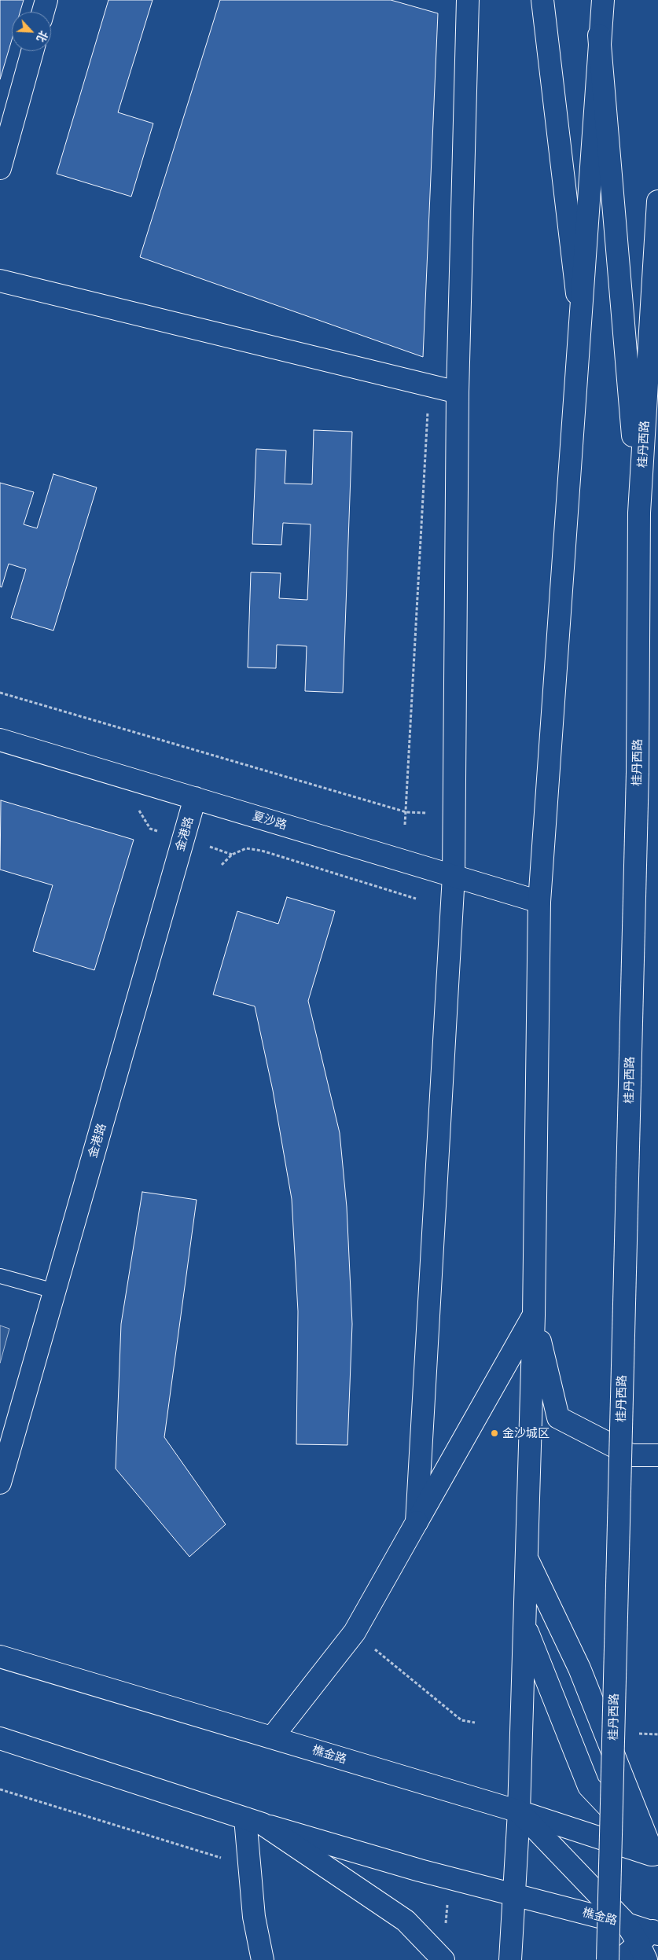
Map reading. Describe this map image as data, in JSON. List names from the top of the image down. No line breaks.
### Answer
{"streets":{"main road":["桂丹西路","夏沙路","金港路","樵金路"]},"crossings":[["夏沙路","金港路"]],"places":["金沙城区"],"north":"bottom right"}
